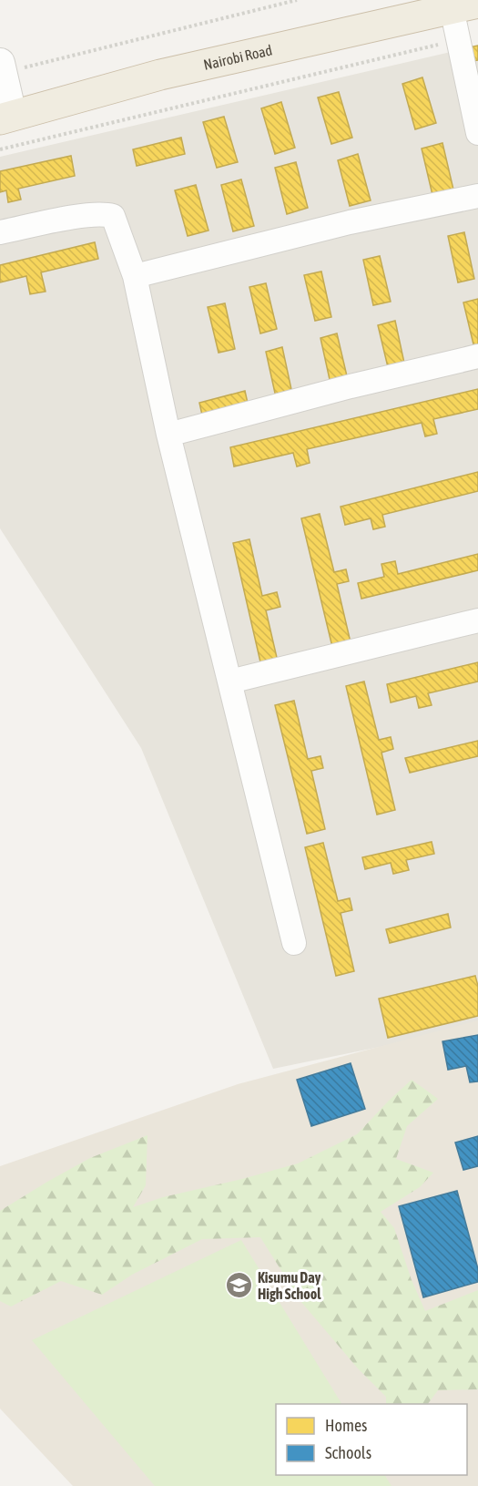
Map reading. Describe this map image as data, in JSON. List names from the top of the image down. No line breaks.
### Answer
{"streets":{"highway":["Nairobi Road"]},"places":{"school or university":["Kisumu Day High School"]},"legend":["Homes","Schools"]}
